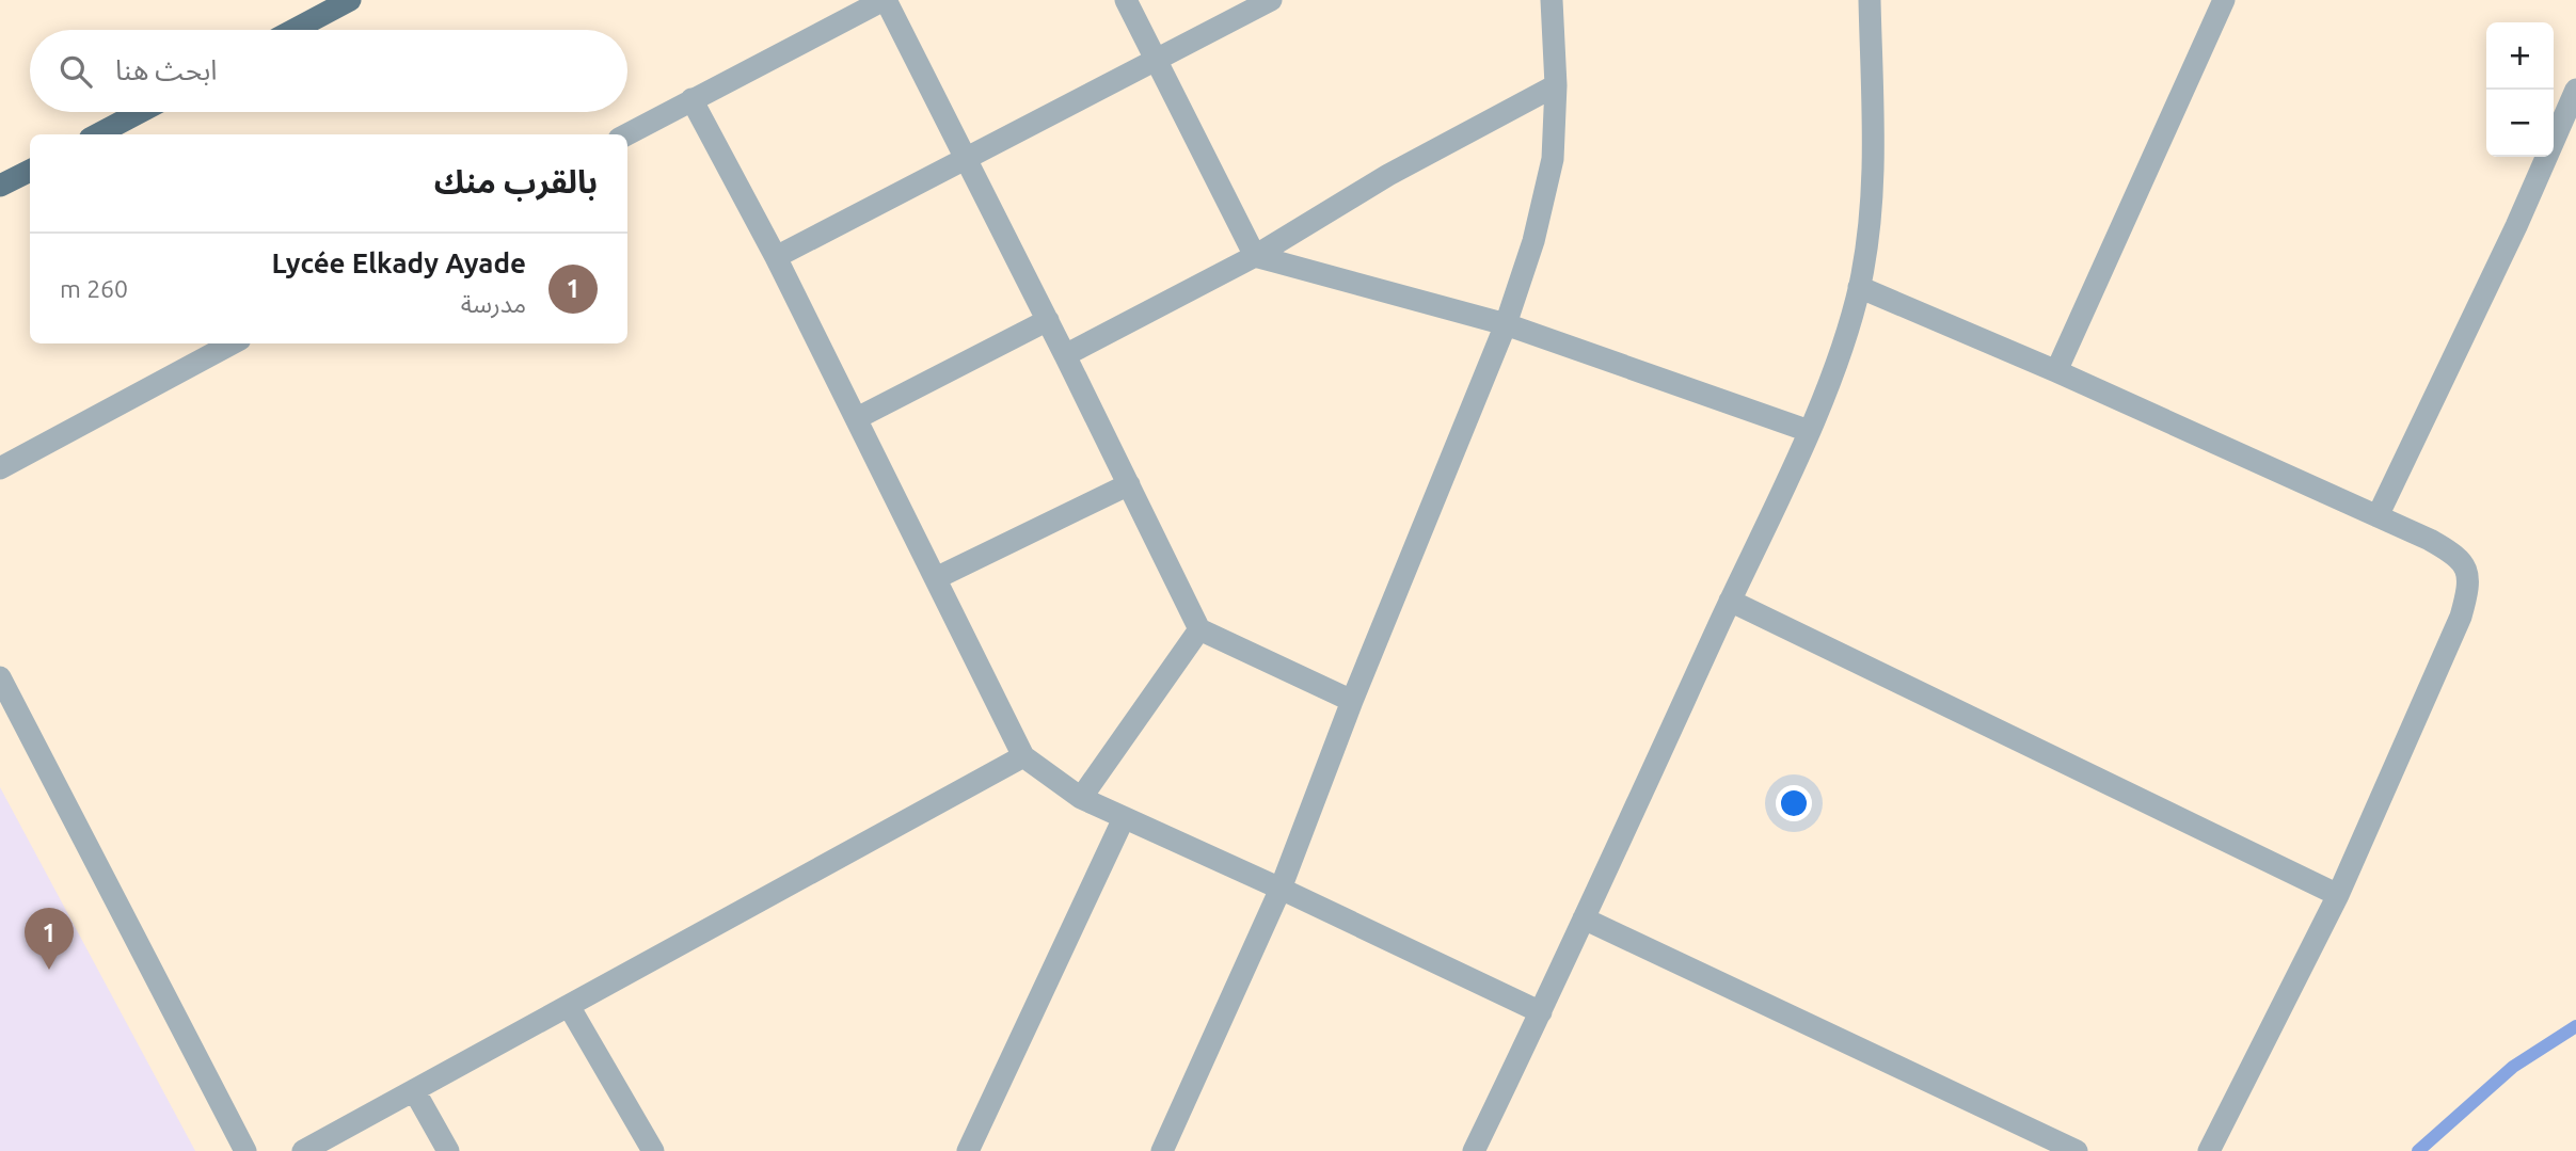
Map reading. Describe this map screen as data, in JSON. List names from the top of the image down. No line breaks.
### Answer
{"page":{"map_buttons":["+","−"],"search":"ابحث هنا","heading":"بالقرب منك","list":[{"mark":"1","name":"Lycée Elkady Ayade","note":"مدرسة","value":"260 m"}],"pins":"1"}}
